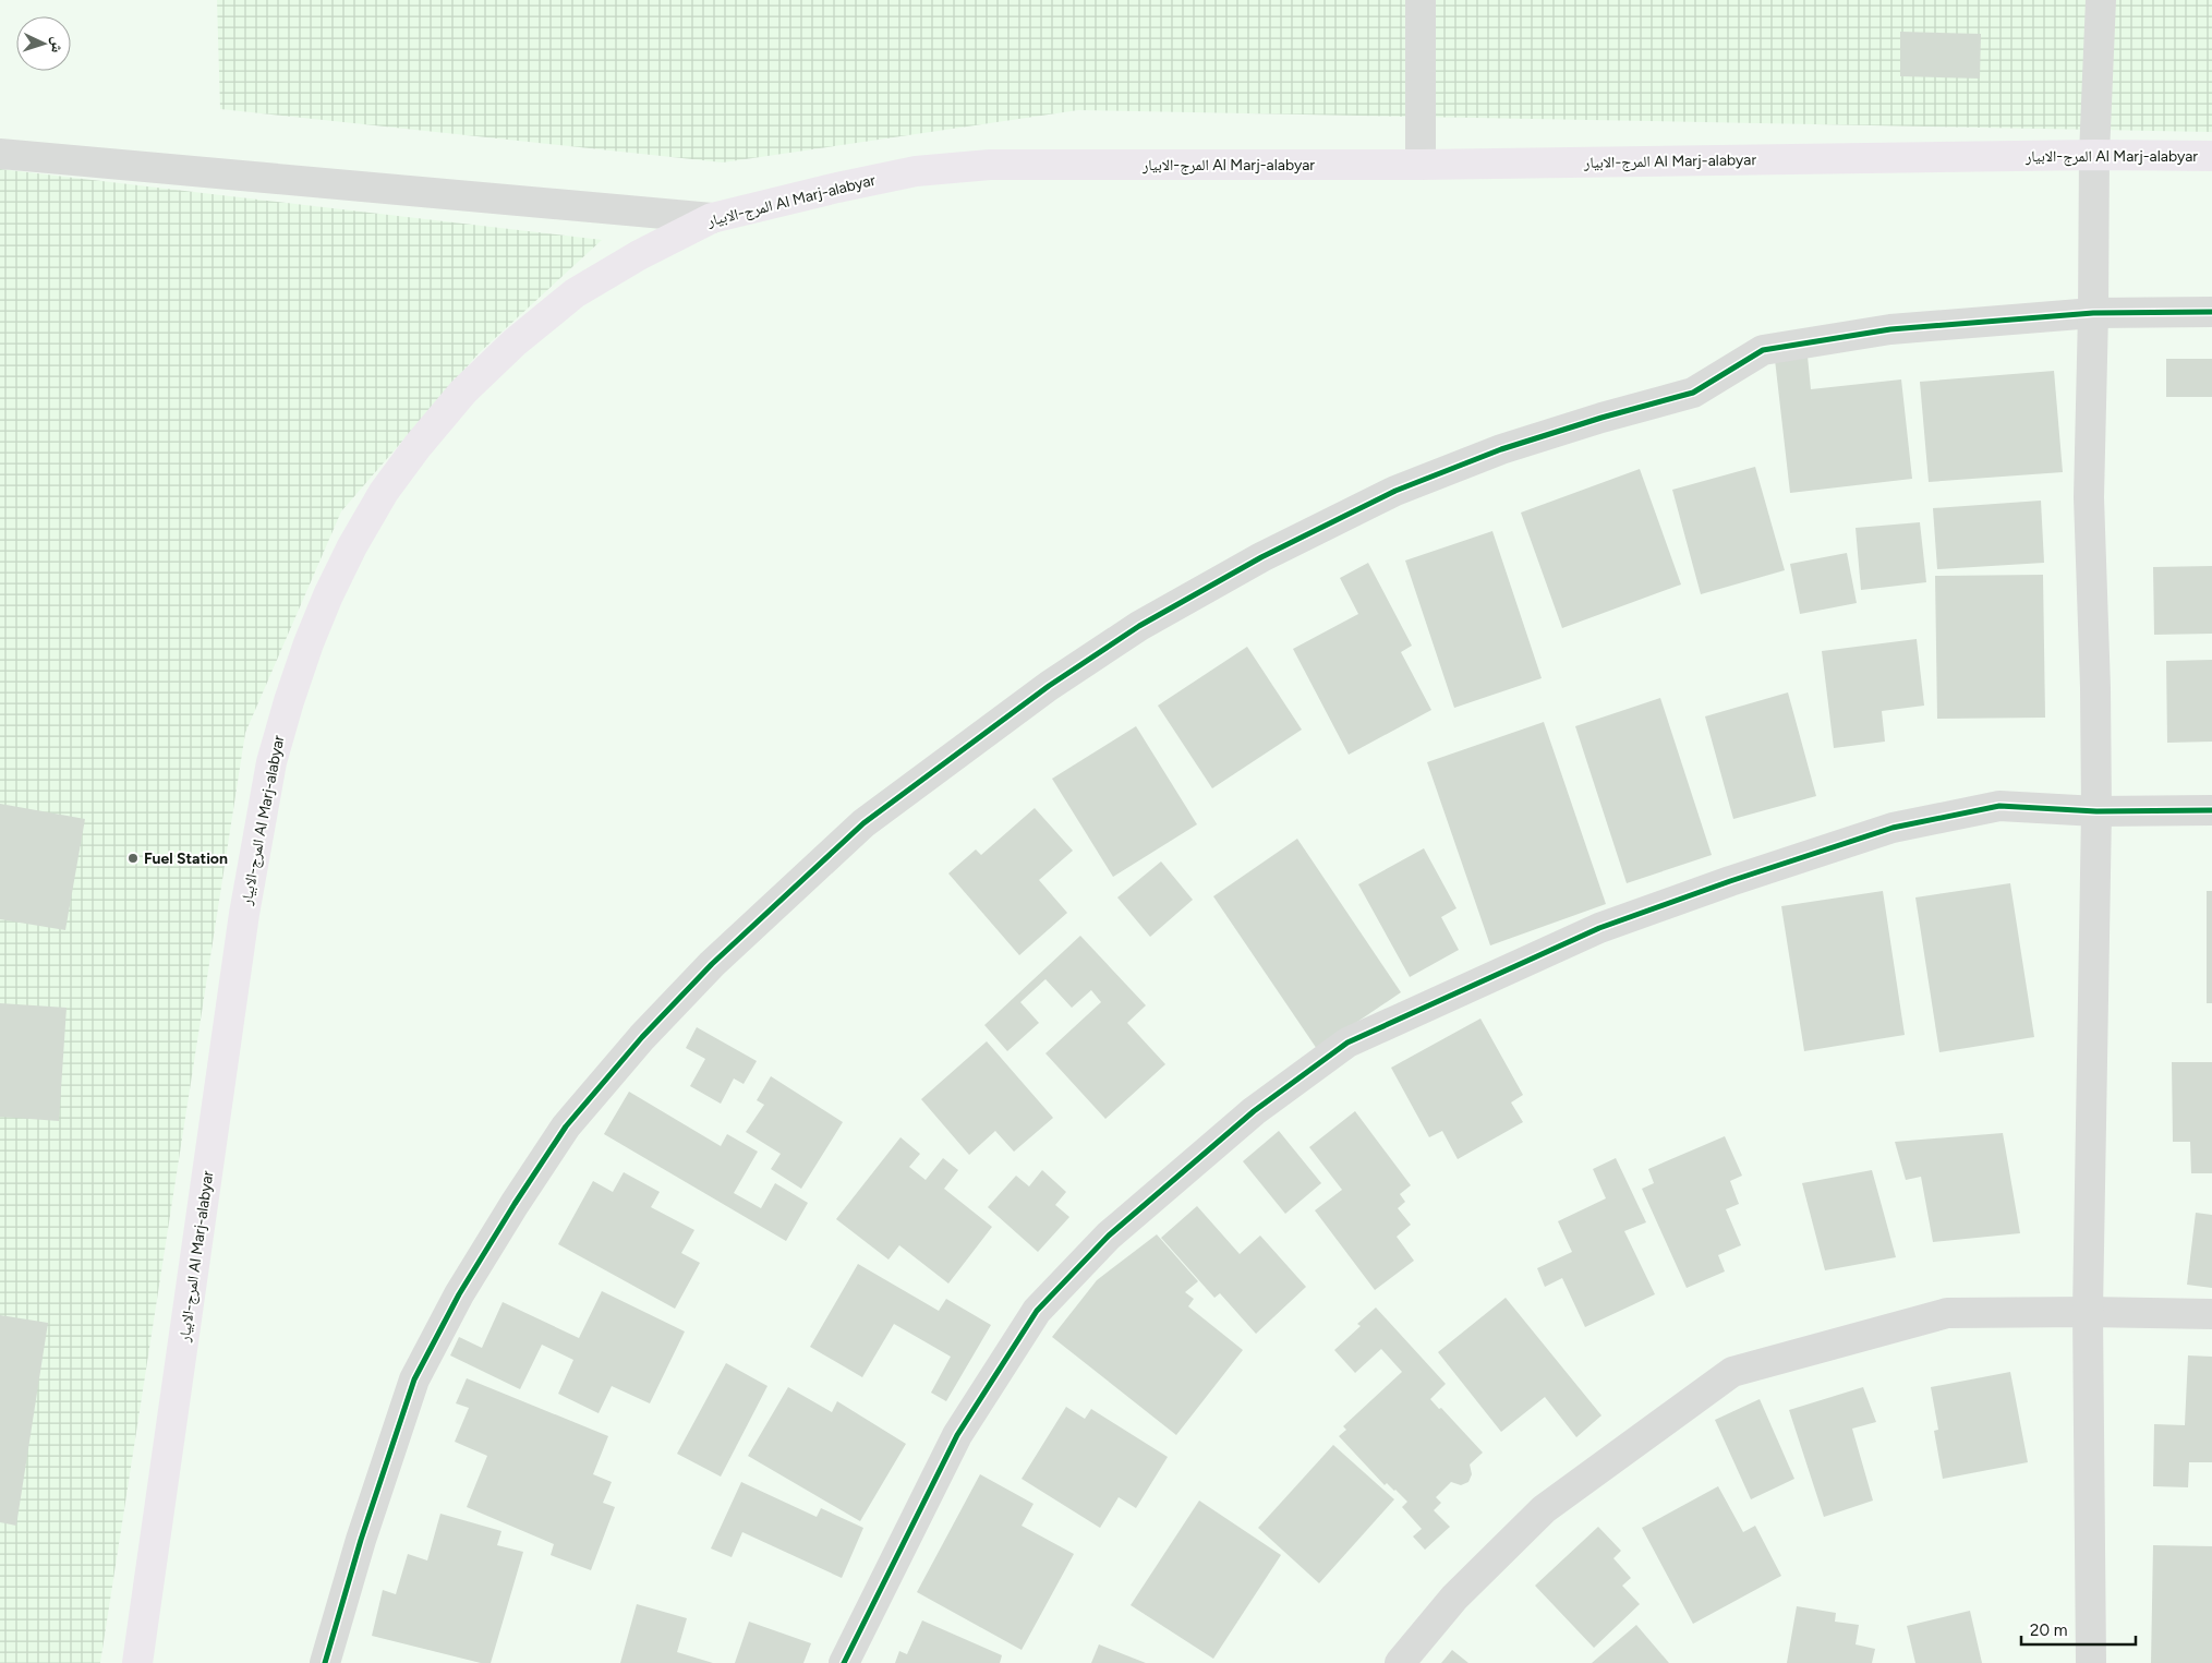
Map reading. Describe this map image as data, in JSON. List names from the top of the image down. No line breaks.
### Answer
{"streets":{"main road":["المرج-الابيار Al Marj-alabyar"]},"places":["Fuel Station"],"scale_bar":"20 m","north":"right"}
